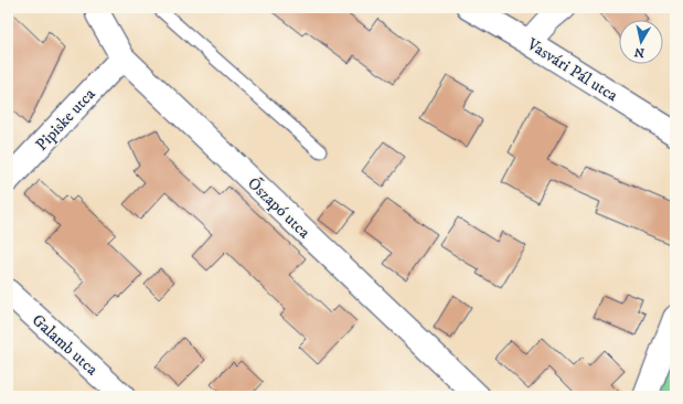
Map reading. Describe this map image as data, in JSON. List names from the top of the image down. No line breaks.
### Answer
{"streets":{"street":["Vasvári Pál utca","Pipiske utca","Őszapó utca","Galamb utca"]},"crossings":[["Pipiske utca","Őszapó utca"]],"north":"bottom"}
